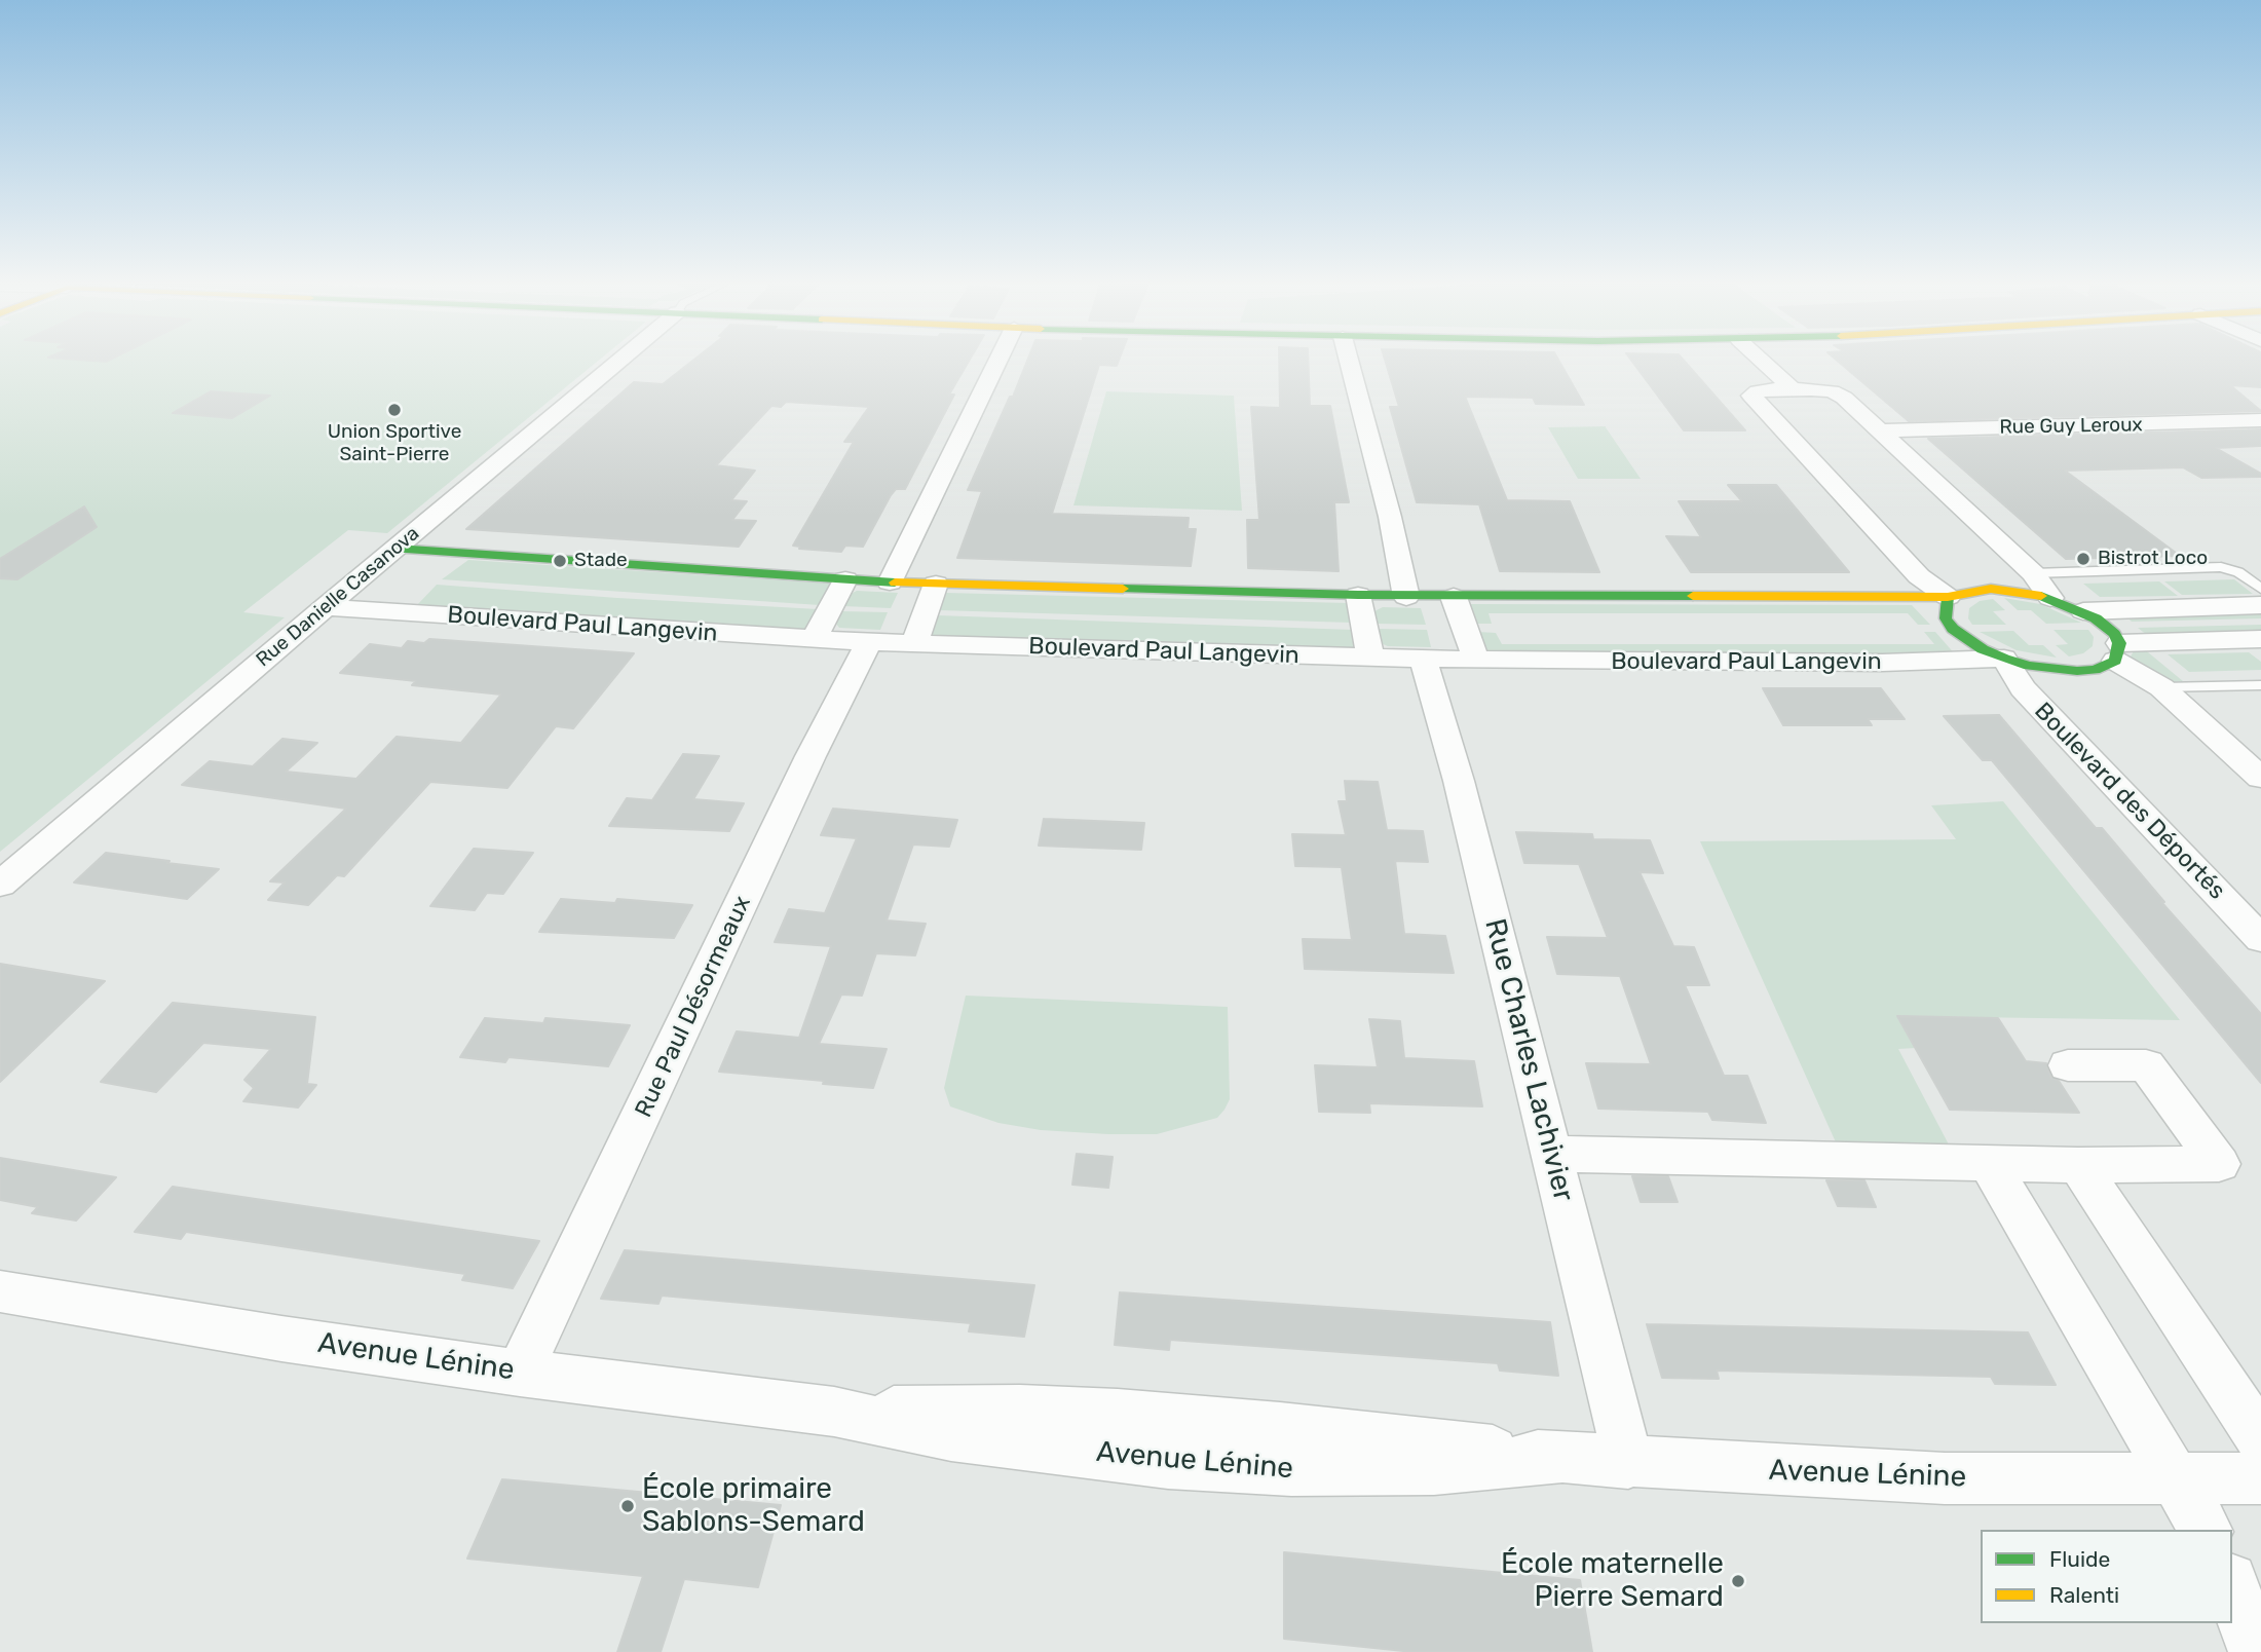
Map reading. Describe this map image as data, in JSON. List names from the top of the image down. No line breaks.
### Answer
{"streets":{"street":["Rue Guy Leroux","Rue Danielle Casanova","Boulevard Paul Langevin","Boulevard des Déportés","Rue Paul Désormeaux","Rue Charles Lachivier","Avenue Lénine"]},"crossings":[["Rue Danielle Casanova","Boulevard Paul Langevin"],["Boulevard Paul Langevin","Boulevard des Déportés"],["Boulevard Paul Langevin","Rue Paul Désormeaux"],["Boulevard Paul Langevin","Rue Charles Lachivier"],["Rue Paul Désormeaux","Avenue Lénine"],["Rue Charles Lachivier","Avenue Lénine"]],"places":["Union Sportive Saint-Pierre","Bistrot Loco","Stade","École primaire Sablons-Semard","École maternelle Pierre Semard"],"legend":["Fluide","Ralenti"]}
